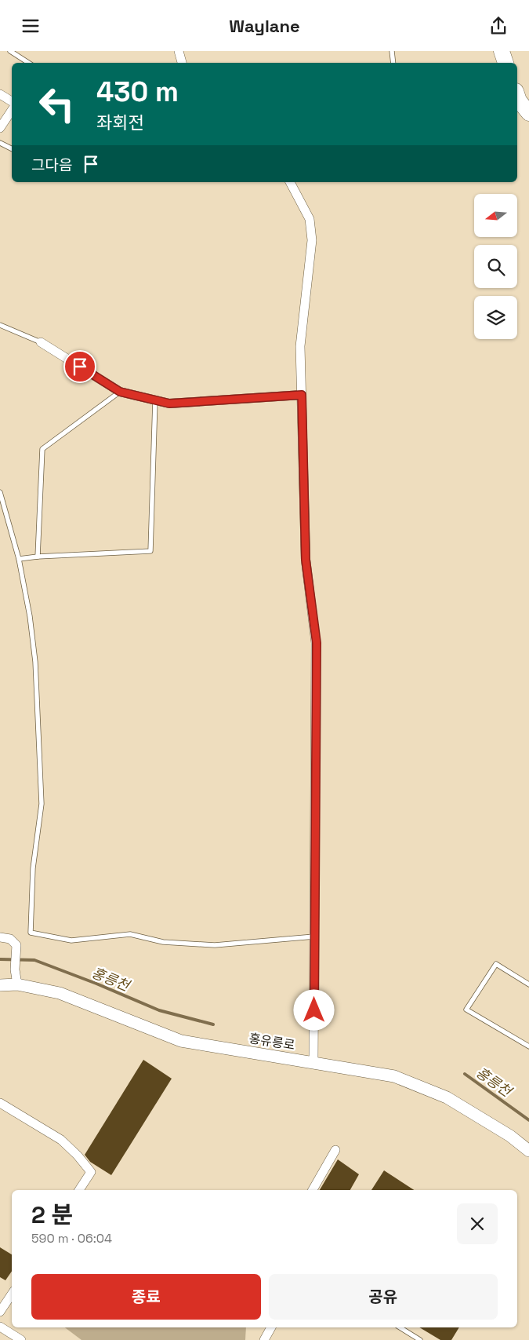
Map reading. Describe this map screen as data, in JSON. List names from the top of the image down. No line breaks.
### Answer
{"streets":{"street":["홍유릉로"]},"water":["홍릉천"],"north":"left","page":{"header":"Waylane","turn":["430 m","좌회전"],"then":"그다음","heading":["2 분","590 m · 06:04"],"buttons":["종료","공유"]}}
